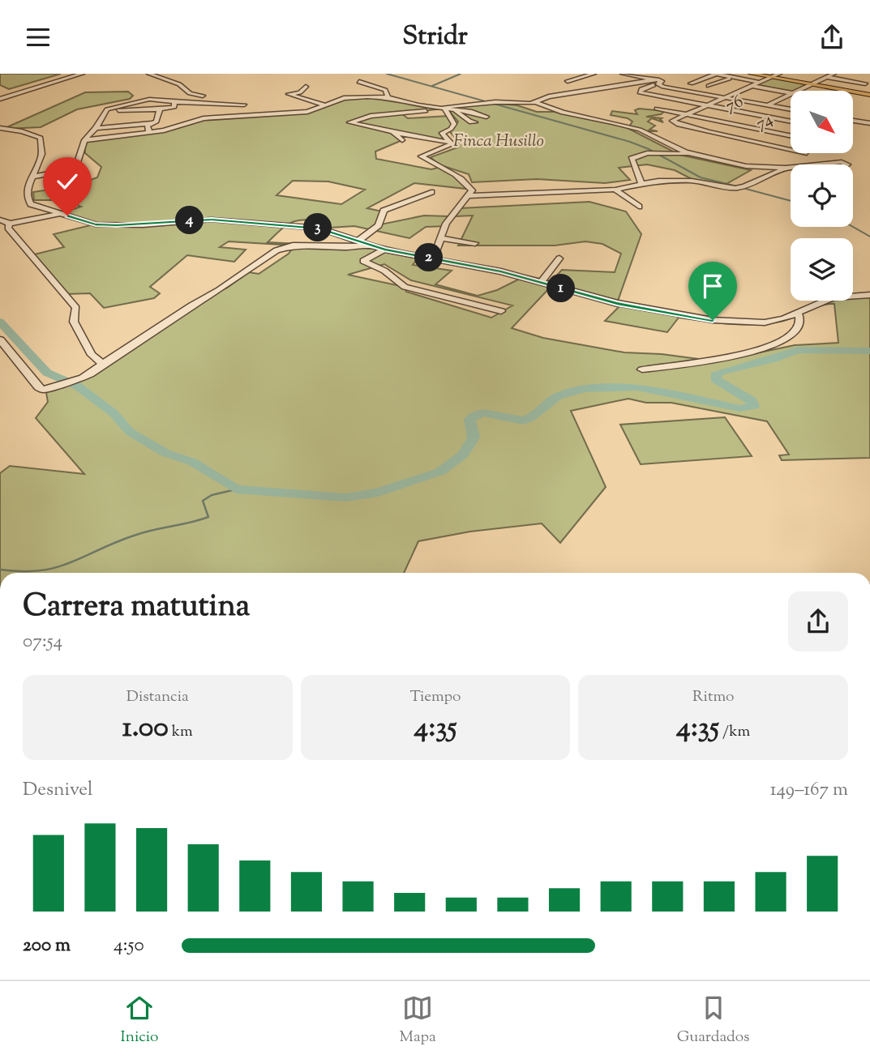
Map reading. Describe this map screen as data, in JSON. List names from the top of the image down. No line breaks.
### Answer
{"streets":{"street":["76","74"]},"parks":["Finca Husillo"],"north":"bottom right","page":{"header":"Stridr","pins":["4","3","2","1"],"heading":["Carrera matutina","07:54"],"stats":[["Distancia","1.00 km"],["Tiempo","4:35"],["Ritmo","4:35 /km"]],"chart":["Desnivel","149–167 m"],"list":[{"name":"200 m","note":"4:50"}],"tabs":["Inicio","Mapa","Guardados"]}}
